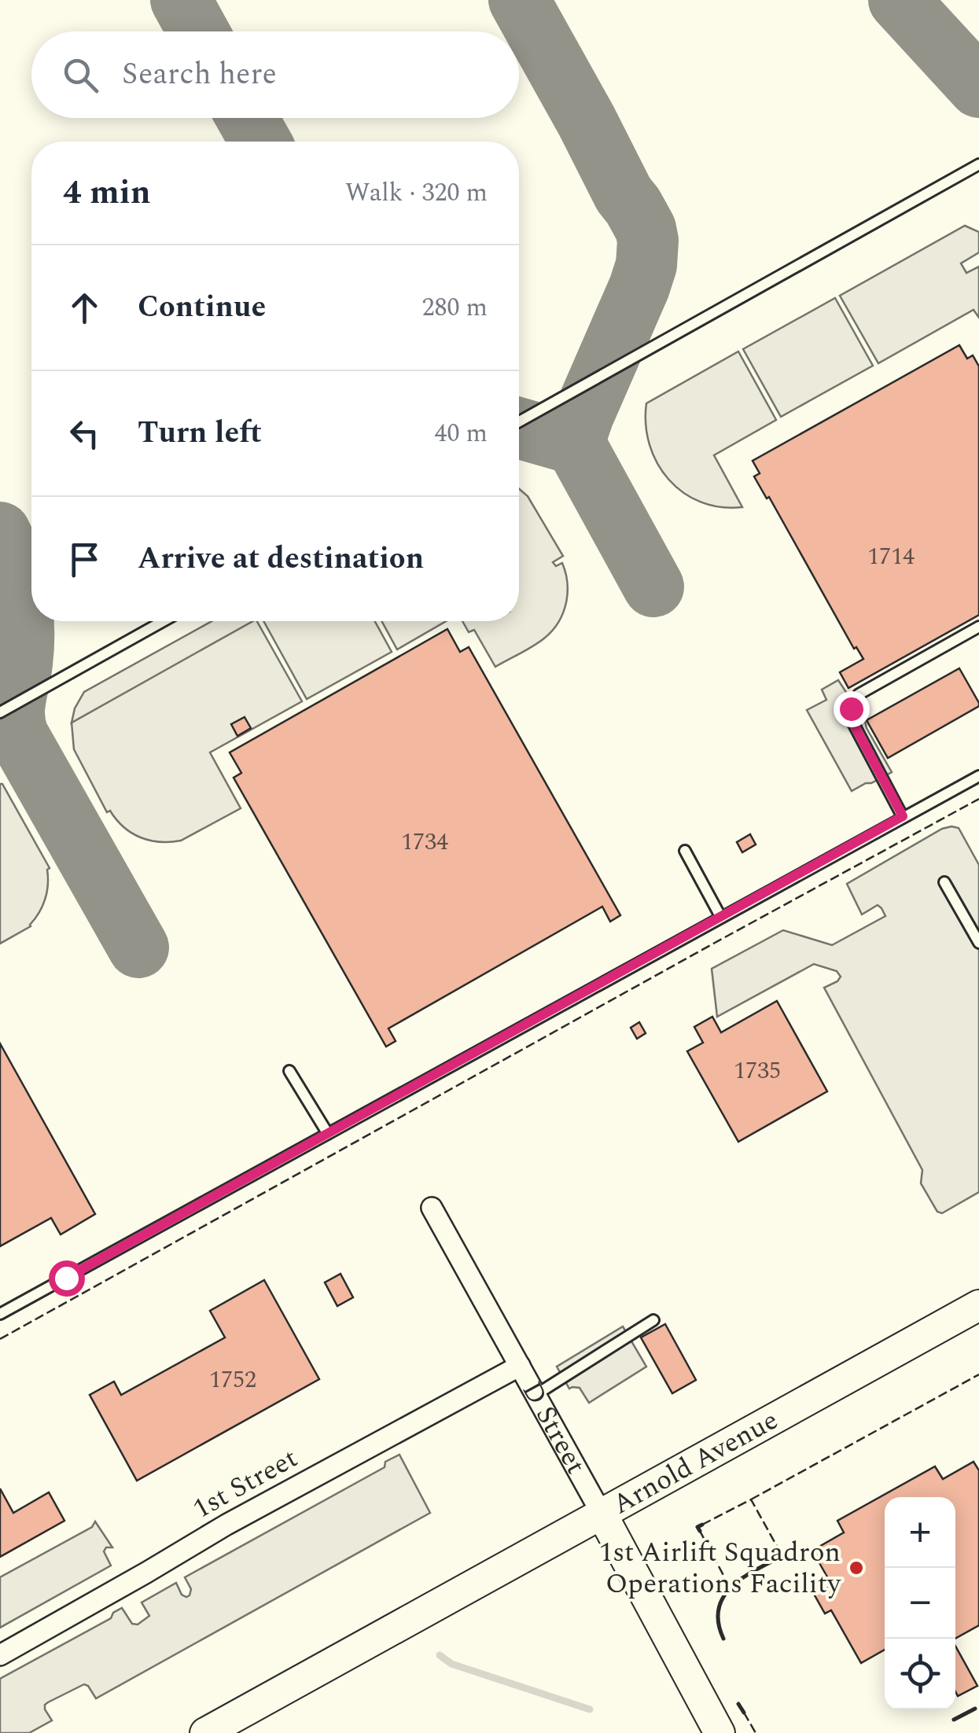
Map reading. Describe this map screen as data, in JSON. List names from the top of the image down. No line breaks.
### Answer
{"streets":{"street":["D Street","Arnold Avenue","1st Street"]},"crossings":[["D Street","Arnold Avenue"],["D Street","1st Street"]],"places":["1st Airlift Squadron Operations Facility"],"house_numbers":["1714","1734","1735","1752"],"page":{"search":"Search here","heading":["4 min","Walk · 320 m"],"list":[["Continue","280 m"],["Turn left","40 m"],"Arrive at destination"],"map_buttons":["+","−"]}}
